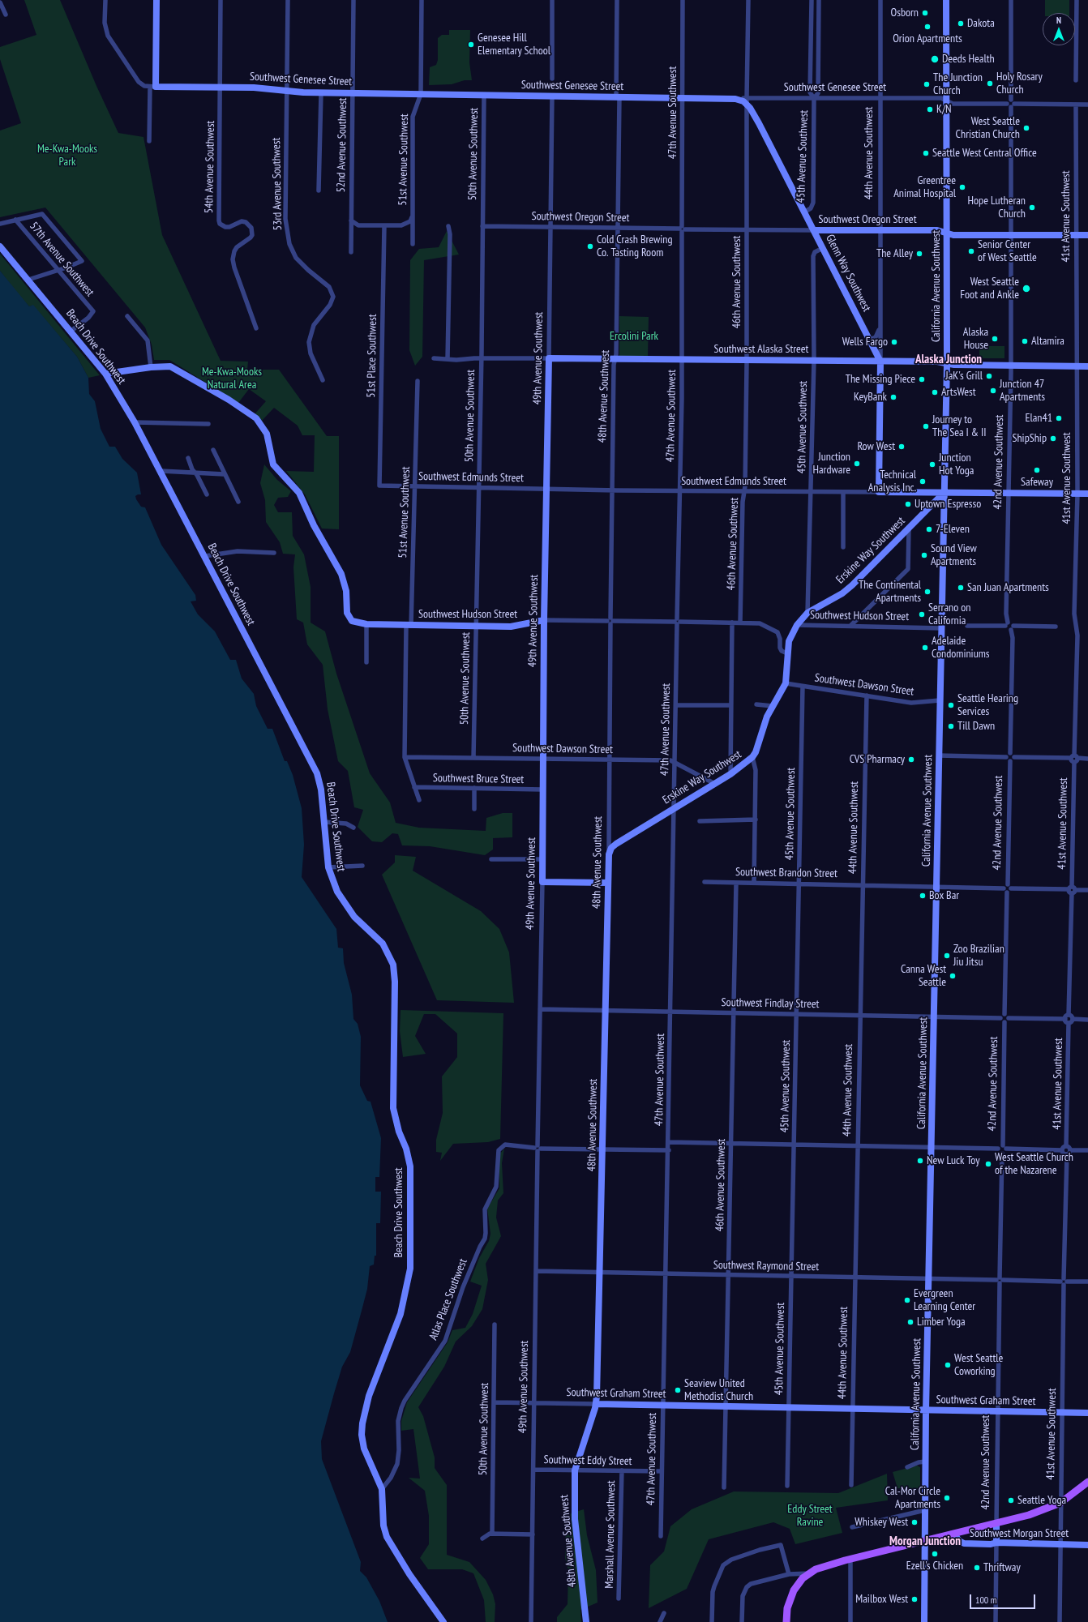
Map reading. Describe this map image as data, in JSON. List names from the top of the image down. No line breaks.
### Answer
{"streets":{"street":["Southwest Genesee Street","47th Avenue Southwest","52nd Avenue Southwest","44th Avenue Southwest","50th Avenue Southwest","45th Avenue Southwest","51st Avenue Southwest","54th Avenue Southwest","53rd Avenue Southwest","41st Avenue Southwest","Southwest Oregon Street","57th Avenue Southwest","Glenn Way Southwest","46th Avenue Southwest","California Avenue Southwest","Beach Drive Southwest","Southwest Alaska Street","51st Place Southwest","49th Avenue Southwest","48th Avenue Southwest","42nd Avenue Southwest","Southwest Edmunds Street","Erskine Way Southwest","Southwest Hudson Street","Southwest Dawson Street","Southwest Bruce Street","Southwest Brandon Street","Southwest Findlay Street","Southwest Raymond Street","Atlas Place Southwest","Southwest Graham Street","Southwest Eddy Street","Southwest Morgan Street","Marshall Avenue Southwest"]},"crossings":[["Southwest Genesee Street","47th Avenue Southwest"],["Southwest Genesee Street","52nd Avenue Southwest"],["Southwest Genesee Street","44th Avenue Southwest"],["Southwest Genesee Street","50th Avenue Southwest"],["Southwest Genesee Street","45th Avenue Southwest"],["Southwest Genesee Street","51st Avenue Southwest"],["Southwest Genesee Street","54th Avenue Southwest"],["Southwest Genesee Street","53rd Avenue Southwest"],["Southwest Genesee Street","Glenn Way Southwest"],["Southwest Genesee Street","46th Avenue Southwest"],["Southwest Genesee Street","California Avenue Southwest"],["Southwest Genesee Street","49th Avenue Southwest"],["Southwest Genesee Street","48th Avenue Southwest"],["47th Avenue Southwest","Southwest Oregon Street"],["47th Avenue Southwest","Southwest Alaska Street"],["47th Avenue Southwest","Southwest Edmunds Street"],["47th Avenue Southwest","Erskine Way Southwest"],["47th Avenue Southwest","Southwest Hudson Street"],["47th Avenue Southwest","Southwest Dawson Street"],["47th Avenue Southwest","Southwest Findlay Street"],["47th Avenue Southwest","Southwest Raymond Street"],["47th Avenue Southwest","Southwest Graham Street"],["47th Avenue Southwest","Southwest Eddy Street"],["44th Avenue Southwest","Southwest Oregon Street"],["44th Avenue Southwest","Glenn Way Southwest"],["44th Avenue Southwest","Southwest Alaska Street"],["44th Avenue Southwest","Southwest Edmunds Street"],["44th Avenue Southwest","Southwest Dawson Street"],["44th Avenue Southwest","Southwest Brandon Street"],["44th Avenue Southwest","Southwest Findlay Street"],["44th Avenue Southwest","Southwest Raymond Street"],["44th Avenue Southwest","Southwest Graham Street"],["50th Avenue Southwest","Southwest Oregon Street"],["50th Avenue Southwest","Southwest Alaska Street"],["50th Avenue Southwest","Southwest Edmunds Street"],["50th Avenue Southwest","Southwest Hudson Street"],["50th Avenue Southwest","Southwest Dawson Street"],["50th Avenue Southwest","Southwest Graham Street"],["45th Avenue Southwest","Glenn Way Southwest"],["45th Avenue Southwest","Southwest Alaska Street"],["45th Avenue Southwest","Southwest Edmunds Street"],["45th Avenue Southwest","Erskine Way Southwest"],["45th Avenue Southwest","Southwest Dawson Street"],["45th Avenue Southwest","Southwest Brandon Street"],["45th Avenue Southwest","Southwest Findlay Street"],["45th Avenue Southwest","Southwest Raymond Street"],["45th Avenue Southwest","Southwest Graham Street"],["51st Avenue Southwest","Southwest Edmunds Street"],["51st Avenue Southwest","Southwest Hudson Street"],["51st Avenue Southwest","Southwest Dawson Street"],["51st Avenue Southwest","Southwest Bruce Street"],["41st Avenue Southwest","Southwest Oregon Street"],["41st Avenue Southwest","Southwest Alaska Street"],["41st Avenue Southwest","Southwest Edmunds Street"],["41st Avenue Southwest","Southwest Brandon Street"],["41st Avenue Southwest","Southwest Raymond Street"],["41st Avenue Southwest","Southwest Graham Street"],["41st Avenue Southwest","Southwest Morgan Street"],["Southwest Oregon Street","Glenn Way Southwest"],["Southwest Oregon Street","46th Avenue Southwest"],["Southwest Oregon Street","California Avenue Southwest"],["Southwest Oregon Street","49th Avenue Southwest"],["Southwest Oregon Street","48th Avenue Southwest"],["Southwest Oregon Street","42nd Avenue Southwest"],["57th Avenue Southwest","Beach Drive Southwest"],["Glenn Way Southwest","46th Avenue Southwest"],["Glenn Way Southwest","Southwest Alaska Street"],["46th Avenue Southwest","Southwest Alaska Street"],["46th Avenue Southwest","Southwest Edmunds Street"],["46th Avenue Southwest","Southwest Hudson Street"],["46th Avenue Southwest","Southwest Brandon Street"],["46th Avenue Southwest","Southwest Findlay Street"],["46th Avenue Southwest","Southwest Raymond Street"],["46th Avenue Southwest","Southwest Graham Street"],["California Avenue Southwest","Southwest Alaska Street"],["California Avenue Southwest","Southwest Edmunds Street"],["California Avenue Southwest","Erskine Way Southwest"],["California Avenue Southwest","Southwest Hudson Street"],["California Avenue Southwest","Southwest Dawson Street"],["California Avenue Southwest","Southwest Brandon Street"],["California Avenue Southwest","Southwest Findlay Street"],["California Avenue Southwest","Southwest Raymond Street"],["California Avenue Southwest","Southwest Graham Street"],["Beach Drive Southwest","Atlas Place Southwest"],["Southwest Alaska Street","49th Avenue Southwest"],["Southwest Alaska Street","48th Avenue Southwest"],["Southwest Alaska Street","42nd Avenue Southwest"],["51st Place Southwest","Southwest Edmunds Street"],["49th Avenue Southwest","Southwest Edmunds Street"],["49th Avenue Southwest","Southwest Hudson Street"],["49th Avenue Southwest","Southwest Dawson Street"],["49th Avenue Southwest","Southwest Bruce Street"],["49th Avenue Southwest","Southwest Findlay Street"],["49th Avenue Southwest","Southwest Raymond Street"],["49th Avenue Southwest","Atlas Place Southwest"],["49th Avenue Southwest","Southwest Graham Street"],["49th Avenue Southwest","Southwest Eddy Street"],["48th Avenue Southwest","Southwest Edmunds Street"],["48th Avenue Southwest","Erskine Way Southwest"],["48th Avenue Southwest","Southwest Hudson Street"],["48th Avenue Southwest","Southwest Dawson Street"],["48th Avenue Southwest","Southwest Findlay Street"],["48th Avenue Southwest","Southwest Raymond Street"],["48th Avenue Southwest","Southwest Graham Street"],["48th Avenue Southwest","Southwest Eddy Street"],["42nd Avenue Southwest","Southwest Edmunds Street"],["42nd Avenue Southwest","Southwest Brandon Street"],["42nd Avenue Southwest","Southwest Findlay Street"],["42nd Avenue Southwest","Southwest Raymond Street"],["42nd Avenue Southwest","Southwest Graham Street"],["42nd Avenue Southwest","Southwest Morgan Street"],["Southwest Edmunds Street","Erskine Way Southwest"],["Erskine Way Southwest","Southwest Hudson Street"],["Erskine Way Southwest","Southwest Dawson Street"],["Southwest Eddy Street","Marshall Avenue Southwest"]],"districts":["Alaska Junction","Morgan Junction"],"parks":["Me-Kwa-Mooks Park","Ercolini Park","Me-Kwa-Mooks Natural Area","Eddy Street Ravine"],"places":["Osborn","Dakota","Orion Apartments","Genesee Hill Elementary School","Deeds Health","Holy Rosary Church","The Junction Church","K/N","West Seattle Christian Church","Seattle West Central Office","Greentree Animal Hospital","Hope Lutheran Church","Cold Crash Brewing Co. Tasting Room","Senior Center of West Seattle","The Alley","West Seattle Foot and Ankle","Alaska House","Altamira","Wells Fargo","JaK's Grill","The Missing Piece","Junction 47 Apartments","ArtsWest","KeyBank","Elan41","Journey to The Sea I & II","ShipShip","Row West","Junction Hardware","Junction Hot Yoga","Safeway","Technical Analysis Inc.","Uptown Espresso","7-Eleven","Sound View Apartments","San Juan Apartments","The Continental Apartments","Serrano on California","Adelaide Condominiums","Seattle Hearing Services","Till Dawn","CVS Pharmacy","Box Bar","Zoo Brazilian Jiu Jitsu","Canna West Seattle","New Luck Toy","West Seattle Church of the Nazarene","Evergreen Learning Center","Limber Yoga","West Seattle Coworking","Seaview United Methodist Church","Cal-Mor Circle Apartments","Seattle Yoga","Whiskey West","Ezell's Chicken","Thriftway","Mailbox West"],"scale_bar":"100 m","north":"top"}
